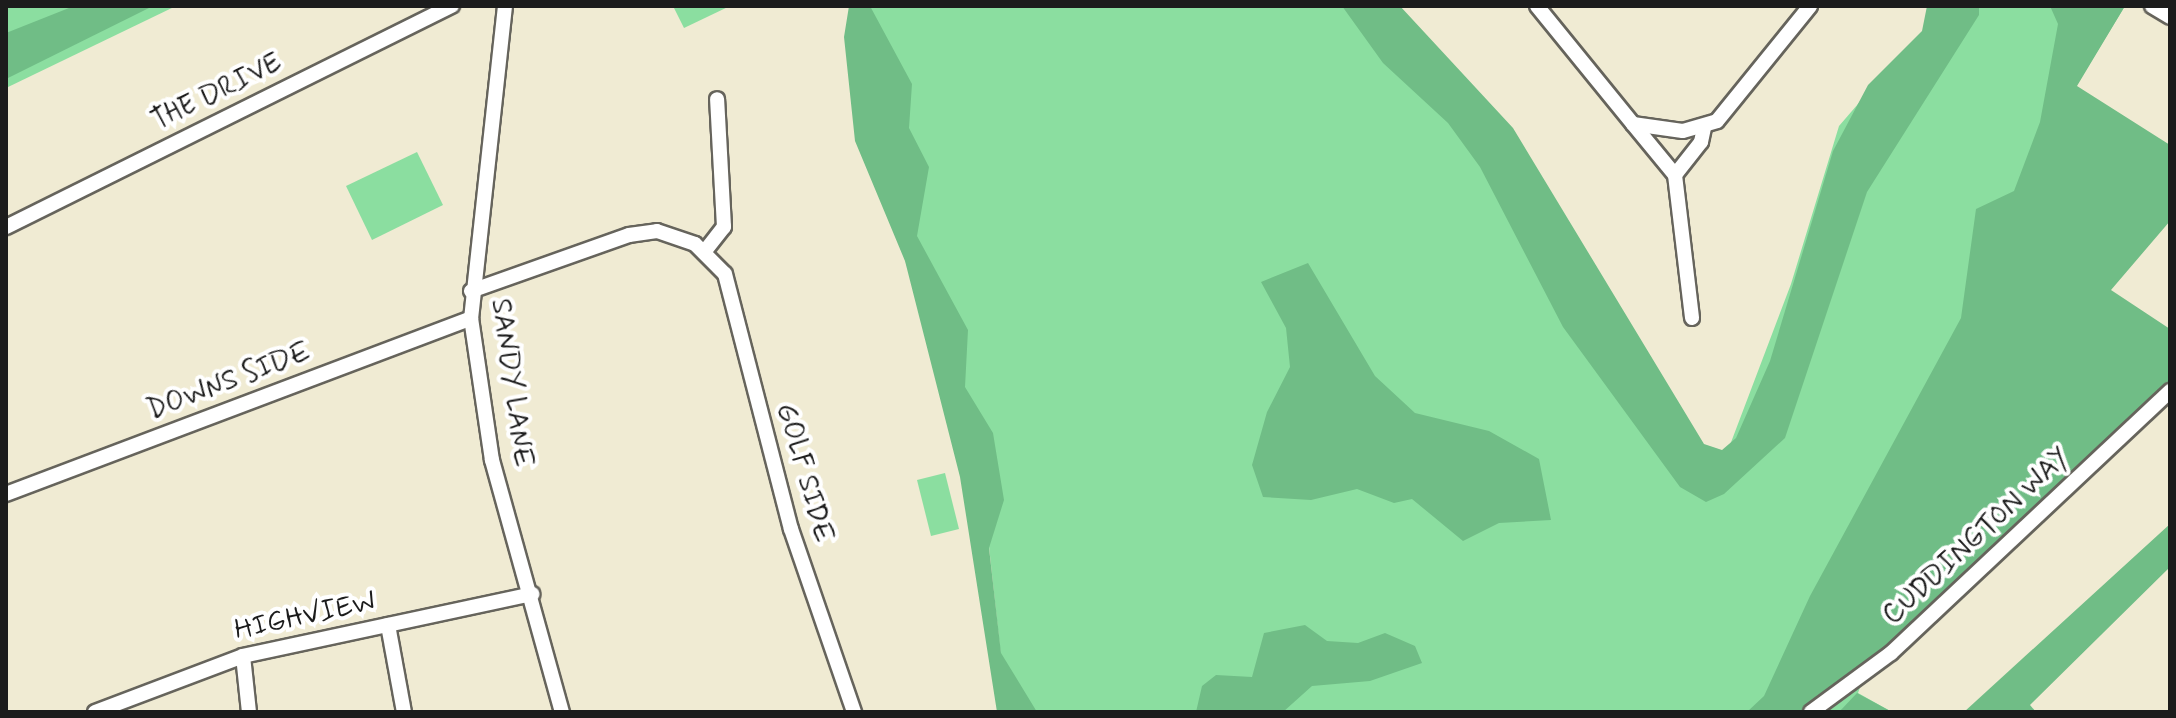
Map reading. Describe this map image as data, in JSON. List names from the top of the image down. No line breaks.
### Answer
{"streets":{"street":["THE DRIVE","DOWNS SIDE","SANDY LANE","GOLF SIDE","CUDDINGTON WAY","HIGHVIEW"]},"crossings":[["DOWNS SIDE","SANDY LANE"],["SANDY LANE","GOLF SIDE"],["SANDY LANE","HIGHVIEW"]]}
